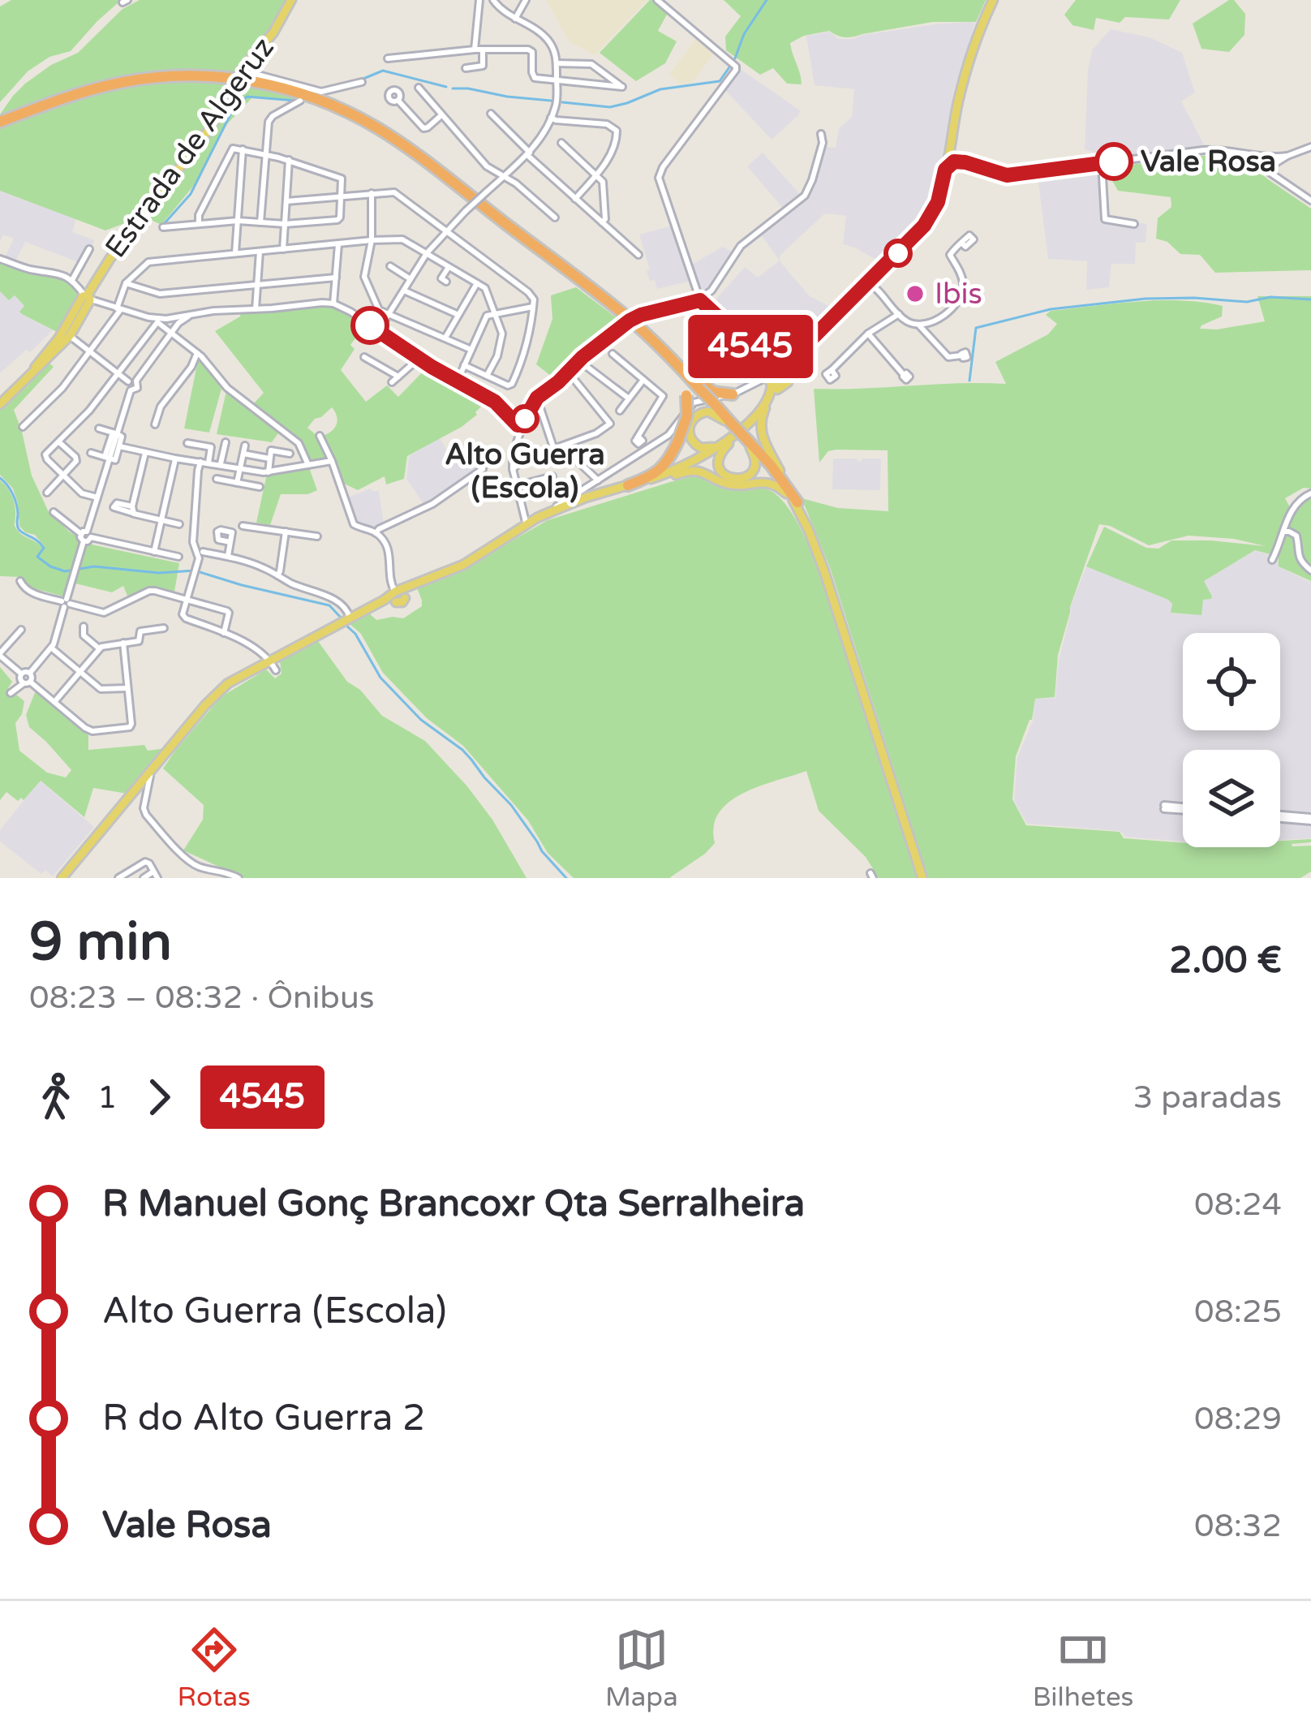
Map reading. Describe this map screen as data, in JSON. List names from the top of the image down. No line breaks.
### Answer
{"streets":{"main road":["Estrada de Algeruz"]},"places":["Vale Rosa","Ibis","Alto Guerra (Escola)"],"lines":["bus line 4545"],"page":{"on_map":"4545","heading":["9 min","08:23 – 08:32 · Ônibus","2.00 €"],"legs":["1","4545","3 paradas"],"list":[{"name":"R Manuel Gonç Brancoxr Qta Serralheira","value":"08:24"},{"name":"Alto Guerra (Escola)","value":"08:25"},{"name":"R do Alto Guerra 2","value":"08:29"},{"name":"Vale Rosa","value":"08:32"}],"tabs":["Rotas","Mapa","Bilhetes"]}}
